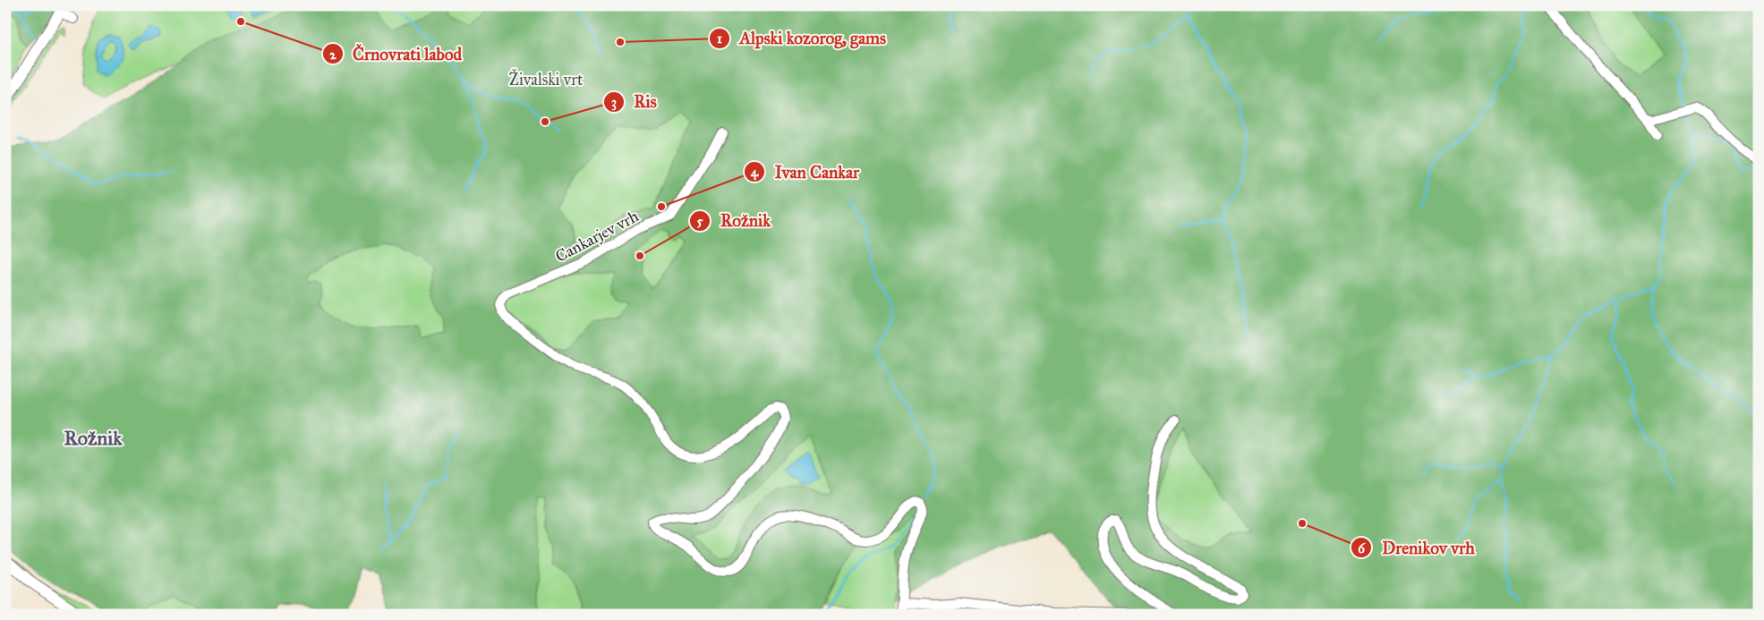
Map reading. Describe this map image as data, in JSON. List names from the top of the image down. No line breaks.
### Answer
{"streets":{"street":["Cankarjev vrh"]},"districts":["Rožnik"],"parks":["Živalski vrt"],"places":["Črnovrati labod","Alpski kozorog, gams","Ris","Ivan Cankar","Rožnik","Drenikov vrh"]}
